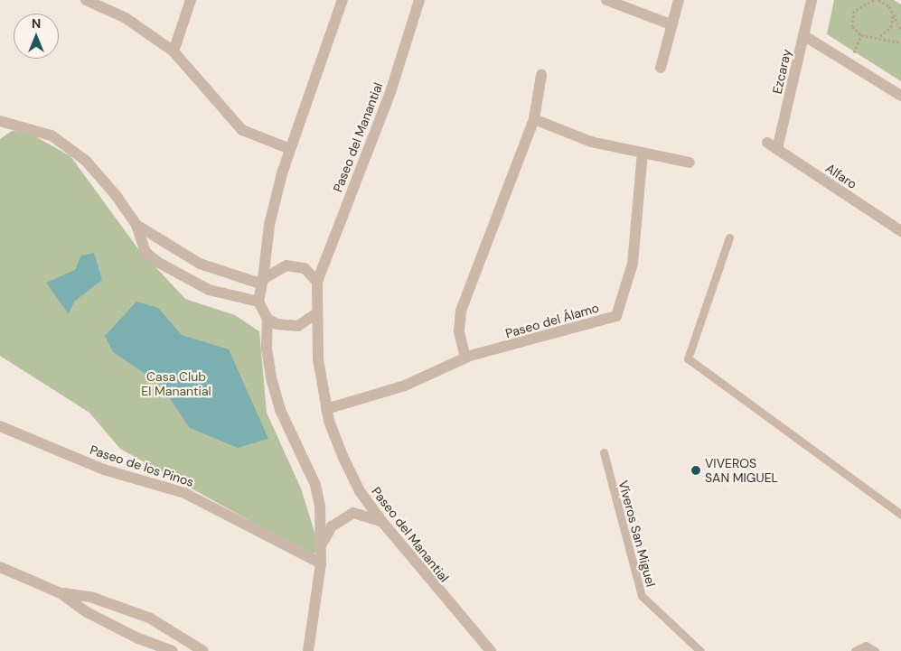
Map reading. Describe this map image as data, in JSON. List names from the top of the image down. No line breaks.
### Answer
{"streets":{"street":["Ezcaray","Paseo del Manantial","Alfaro","Paseo del Álamo","Paseo de los Pinos"],"lane":["Víveros San Miguel"]},"crossings":[["Ezcaray","Alfaro"],["Paseo del Manantial","Paseo del Álamo"]],"parks":["Casa Club El Manantial"],"places":["VIVEROS SAN MIGUEL"],"north":"top"}
